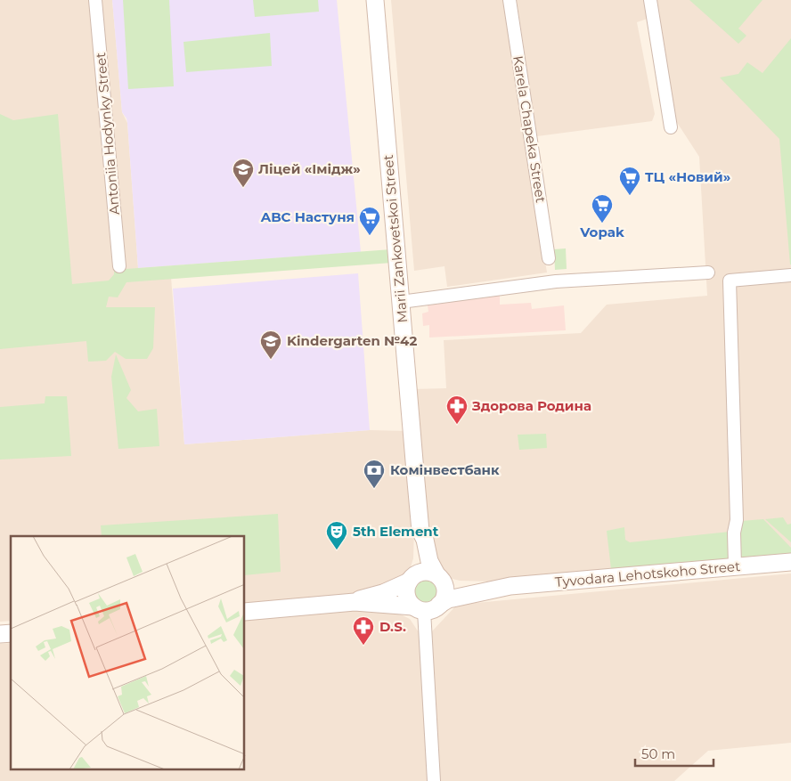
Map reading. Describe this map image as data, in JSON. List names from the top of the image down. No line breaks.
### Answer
{"streets":{"street":["Karela Chapeka Street","Antoniia Hodynky Street","Marii Zankovetskoi Street","Tyvodara Lehotskoho Street"]},"crossings":[["Marii Zankovetskoi Street","Tyvodara Lehotskoho Street"]],"places":{"school or university":["Ліцей «Імідж»","Kindergarten №42"],"supermarket":["ТЦ «Новий»","Vopak","ABC Настуня"],"pharmacy":["Здорова Родина","D.S."],"bank":["Комінвестбанк"],"theatre":["5th Element"]},"scale_bar":"50 m"}
